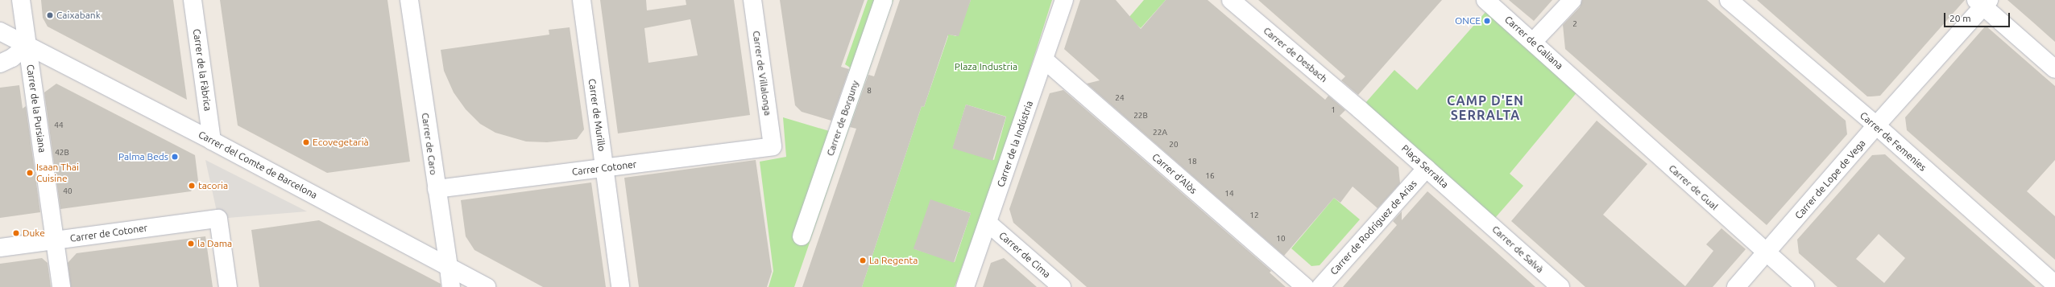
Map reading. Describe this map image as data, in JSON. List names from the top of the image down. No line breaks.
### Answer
{"streets":{"street":["Carrer de Galiana","Carrer de Desbach","Carrer de la Fàbrica","Carrer de Villalonga","Carrer de la Pursiana","Carrer de Murillo","Carrer de Borguny","Carrer de Femenies","Carrer de Caro","Carrer de la Indústria","Carrer del Comte de Barcelona","Plaça Serralta","Carrer Cotoner","Carrer d'Alòs","Carrer de Lope de Vega","Carrer de Gual","Carrer de Rodríguez de Arias","Carrer de Cotoner","Carrer de Salvà","Carrer de Cima"]},"crossings":[["Carrer de Galiana","Carrer de Gual"],["Carrer de Desbach","Plaça Serralta"],["Carrer de la Fàbrica","Carrer del Comte de Barcelona"],["Carrer de Villalonga","Carrer Cotoner"],["Carrer de la Pursiana","Carrer del Comte de Barcelona"],["Carrer de la Pursiana","Carrer de Cotoner"],["Carrer de Murillo","Carrer Cotoner"],["Carrer de Femenies","Carrer de Lope de Vega"],["Carrer de Caro","Carrer del Comte de Barcelona"],["Carrer de Caro","Carrer Cotoner"],["Carrer de la Indústria","Carrer d'Alòs"],["Carrer de la Indústria","Carrer de Cima"],["Plaça Serralta","Carrer de Rodríguez de Arias"],["Plaça Serralta","Carrer de Salvà"],["Carrer de Lope de Vega","Carrer de Gual"]],"districts":["CAMP D'EN SERRALTA"],"parks":["Plaza Industria"],"places":["Caixabank","ONCE","Ecovegetarià","Palma Beds","Isaan Thai Cuisine","tacoria","Duke","la Dama","La Regenta"],"house_numbers":["2","8","24","1","22B","44","22A","20","42B","18","16","40","14","12","10"],"scale_bar":"20 m"}
